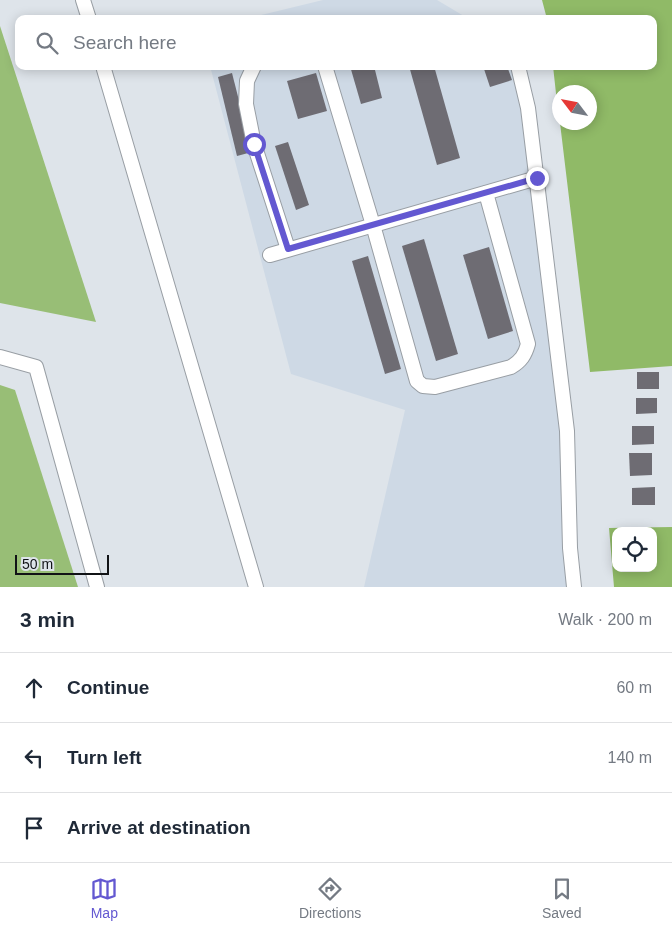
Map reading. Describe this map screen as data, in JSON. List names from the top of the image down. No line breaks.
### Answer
{"scale_bar":"50 m","north":"top left","page":{"search":"Search here","scale":"50 m","heading":["3 min","Walk · 200 m"],"list":[["Continue","60 m"],["Turn left","140 m"],"Arrive at destination"],"nav":["Map","Directions","Saved"]}}
